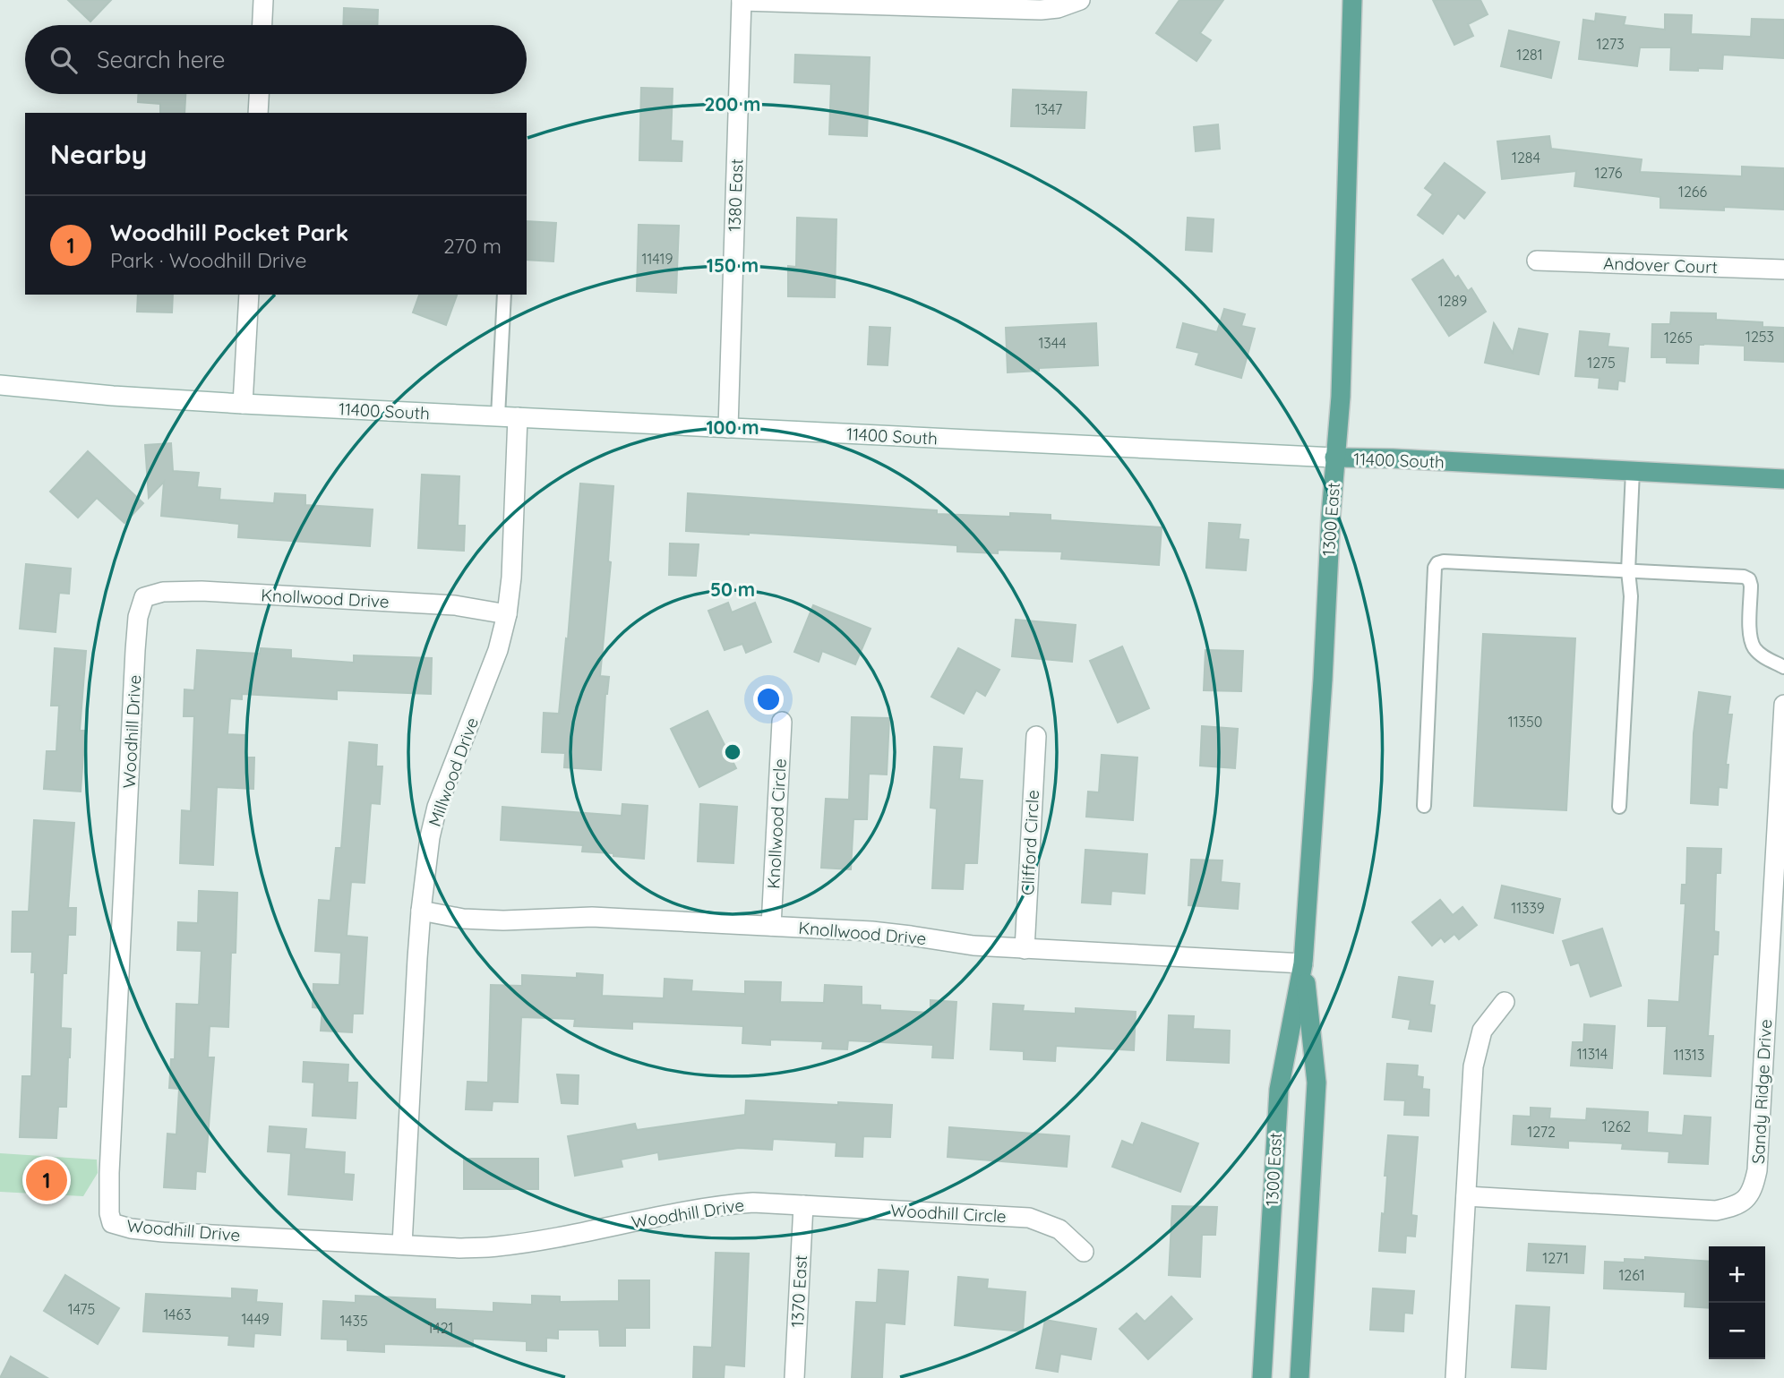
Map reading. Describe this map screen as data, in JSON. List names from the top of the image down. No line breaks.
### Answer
{"streets":{"main road":["11400 South","1300 East"],"street":["1380 East","Andover Court","Knollwood Drive","Woodhill Drive","Millwood Drive","Knollwood Circle","Clifford Circle","Sandy Ridge Drive","Woodhill Circle","1370 East"]},"crossings":[["1380 East","11400 South"],["11400 South","1300 East"],["11400 South","Millwood Drive"],["1300 East","Knollwood Drive"],["Knollwood Drive","Woodhill Drive"],["Knollwood Drive","Millwood Drive"],["Knollwood Drive","Knollwood Circle"],["Knollwood Drive","Clifford Circle"],["Woodhill Drive","Millwood Drive"],["Woodhill Drive","Woodhill Circle"],["Woodhill Drive","1370 East"],["Woodhill Circle","1370 East"]],"house_numbers":["1273","1281","1347","1284","1276","1266","11419","1289","1253","1265","1344","1275","11350","11339","11314","11313","1262","1272","1271","1261","1475","1463","1449","1435","1421"],"page":{"search":"Search here","heading":"Nearby","list":[{"mark":"1","name":"Woodhill Pocket Park","note":"Park · Woodhill Drive","value":"270 m"}],"pins":"1","map_buttons":["+","−"]},"rings":["200 m","150 m","100 m","50 m"]}
